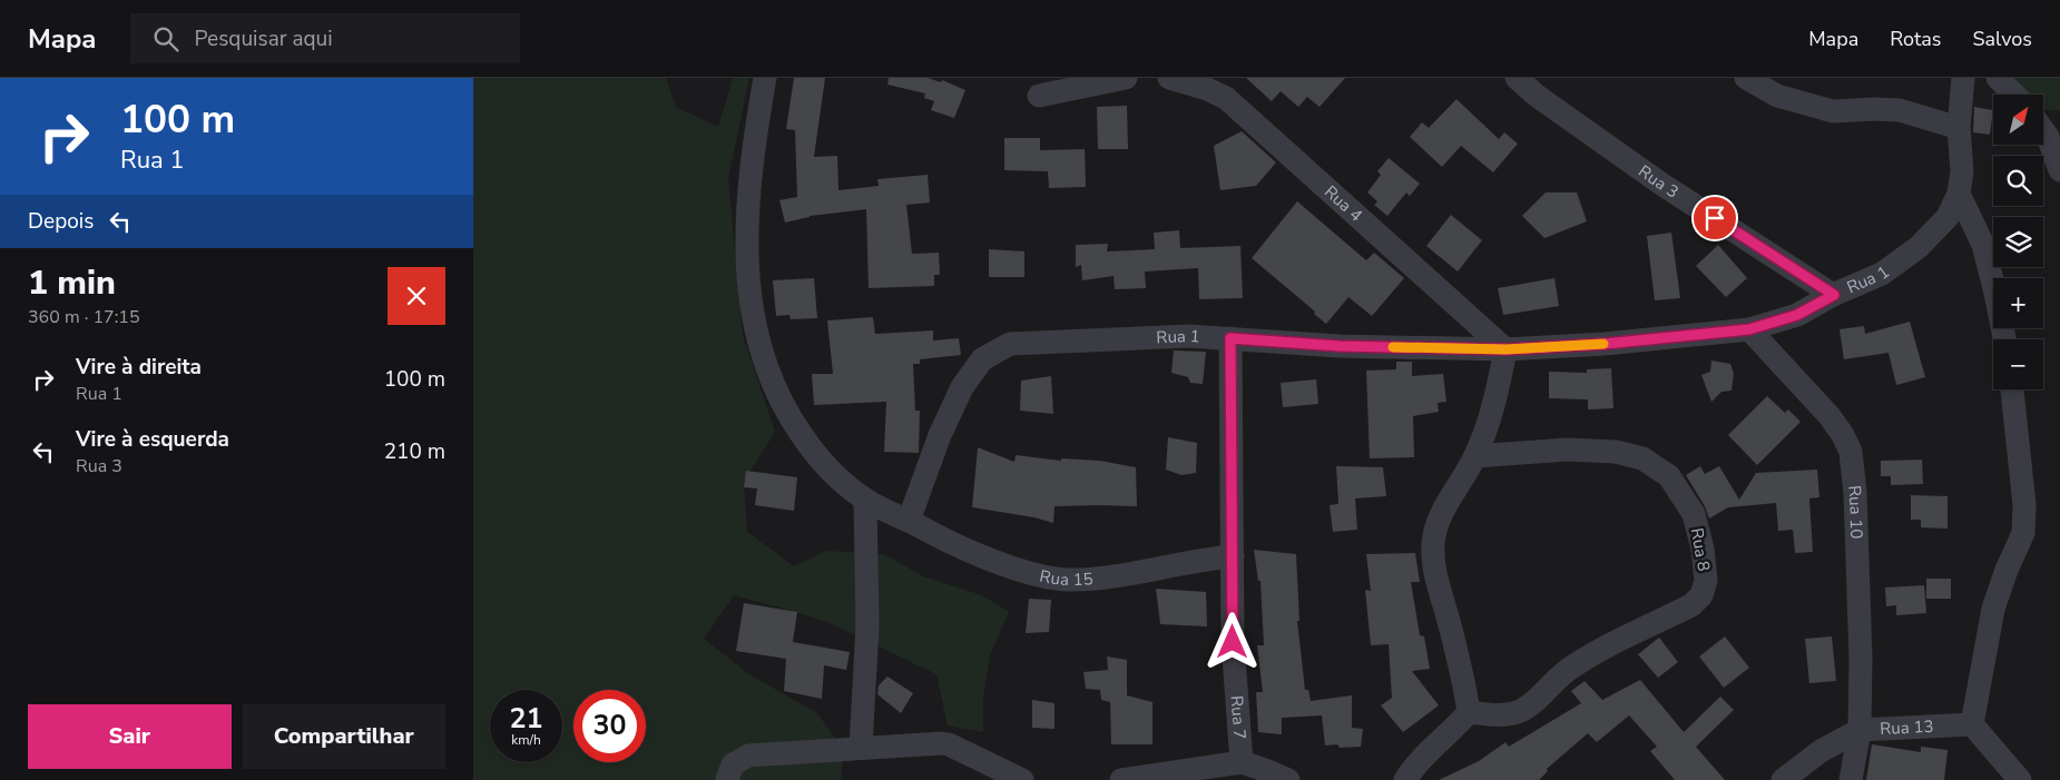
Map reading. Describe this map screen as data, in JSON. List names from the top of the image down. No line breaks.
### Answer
{"streets":{"street":["Rua 3","Rua 4","Rua 1","Rua 10","Rua 8","Rua 15","Rua 7","Rua 13"]},"crossings":[["Rua 3","Rua 1"],["Rua 4","Rua 1"],["Rua 1","Rua 10"],["Rua 1","Rua 15"],["Rua 1","Rua 7"],["Rua 10","Rua 13"],["Rua 15","Rua 7"]],"north":"top right","page":{"header":"Mapa","search":"Pesquisar aqui","nav":["Mapa","Rotas","Salvos"],"turn":["100 m","Rua 1"],"map_buttons":["+","−"],"then":"Depois","heading":["1 min","360 m · 17:15"],"list":[{"name":"Vire à direita","note":"Rua 1","value":"100 m"},{"name":"Vire à esquerda","note":"Rua 3","value":"210 m"}],"speed":"21 km/h","limit":"30","buttons":["Sair","Compartilhar"]}}
